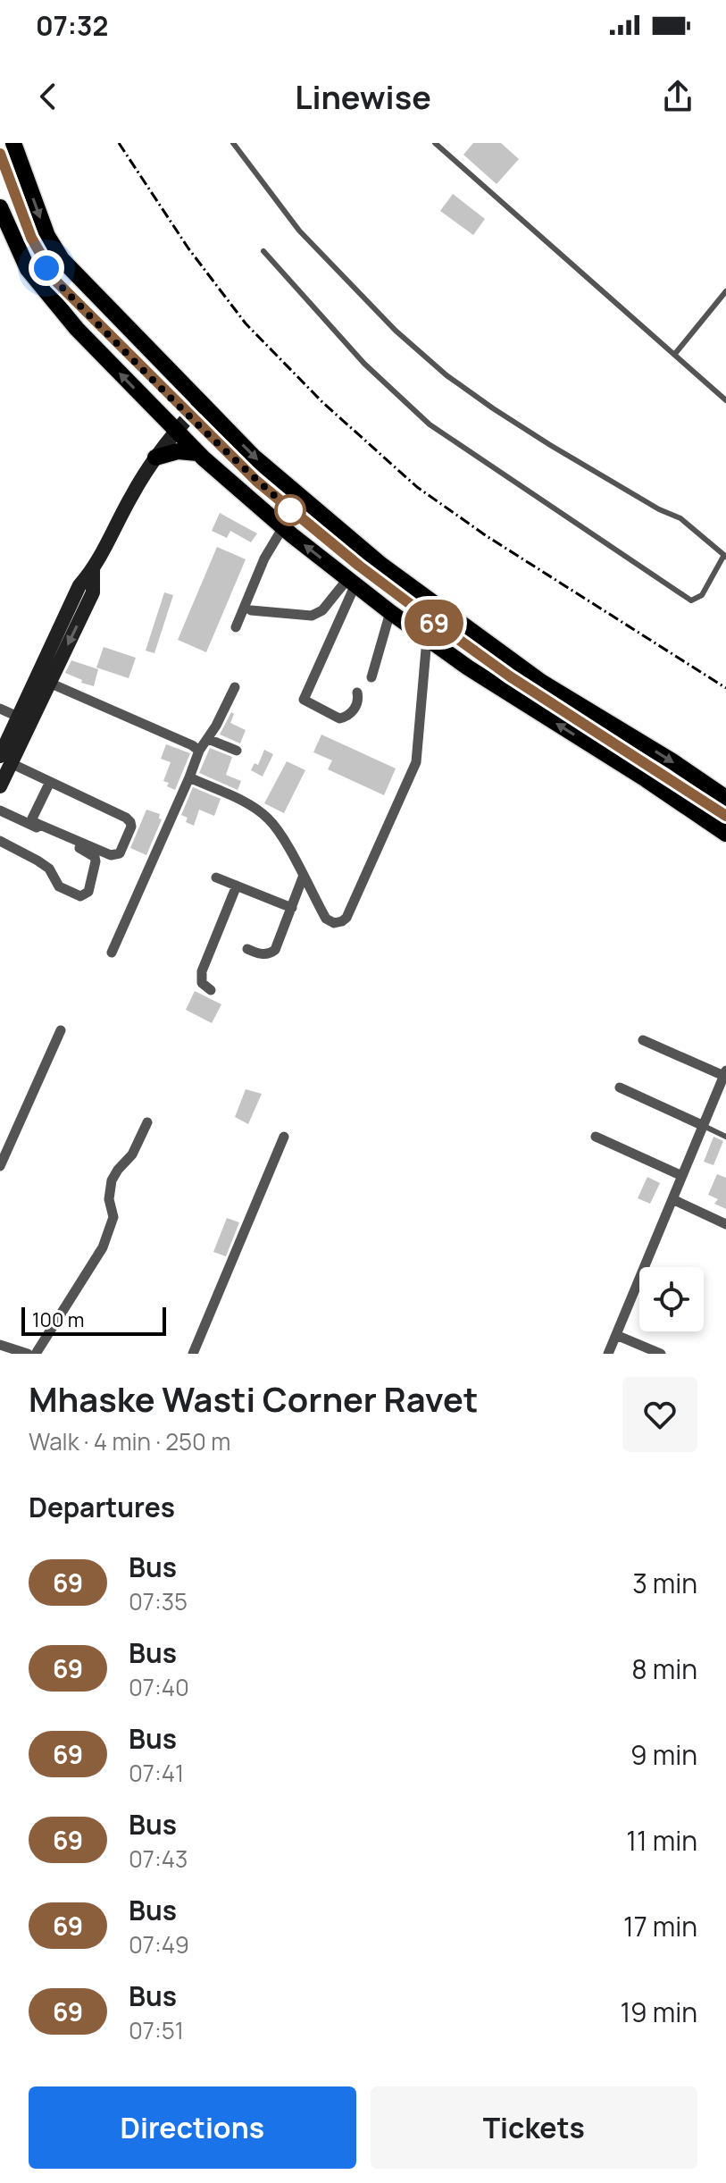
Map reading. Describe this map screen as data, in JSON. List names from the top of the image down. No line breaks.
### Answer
{"lines":["bus line 69"],"scale_bar":"100 m","page":{"status":"07:32","header":"Linewise","on_map":"69","scale":"100 m","heading":[["Mhaske Wasti Corner Ravet","Walk · 4 min · 250 m"],"Departures"],"list":[{"mark":"69","name":"Bus","note":"07:35","value":"3 min"},{"mark":"69","name":"Bus","note":"07:40","value":"8 min"},{"mark":"69","name":"Bus","note":"07:41","value":"9 min"},{"mark":"69","name":"Bus","note":"07:43","value":"11 min"},{"mark":"69","name":"Bus","note":"07:49","value":"17 min"},{"mark":"69","name":"Bus","note":"07:51","value":"19 min"}],"buttons":["Directions","Tickets"]}}
